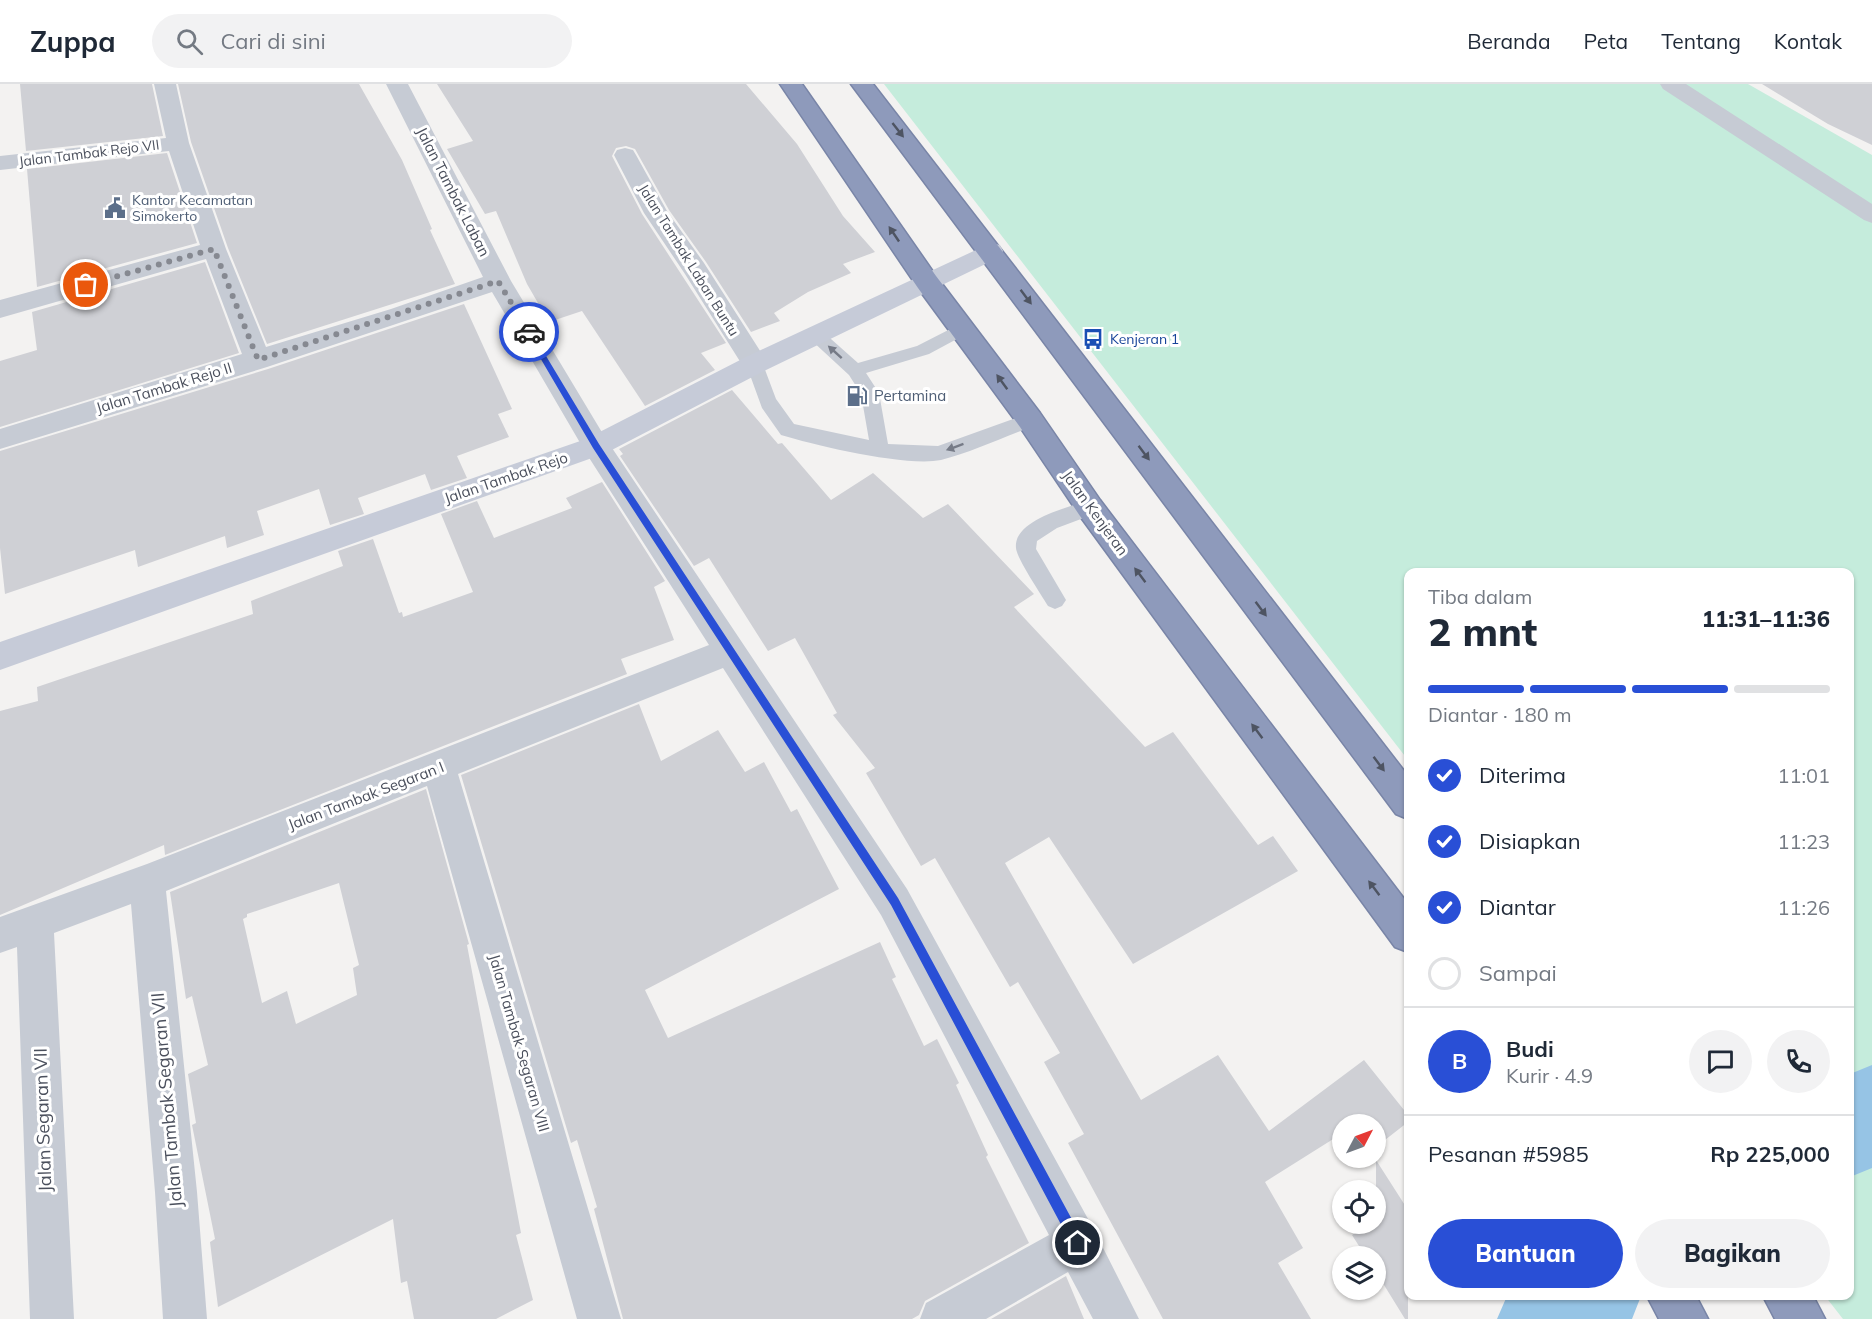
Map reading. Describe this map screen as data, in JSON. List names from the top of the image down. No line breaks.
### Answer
{"streets":{"highway":["Jalan Kenjeran"],"street":["Jalan Tambak Rejo VII","Jalan Tambak Laban","Jalan Tambak Laban Buntu","Jalan Tambak Rejo II","Jalan Tambak Rejo","Jalan Tambak Segaran I","Jalan Tambak Segaran VIII","Jalan Tambak Segaran VII","Jalan Segaran VII"]},"crossings":[["Jalan Tambak Laban","Jalan Tambak Rejo II"],["Jalan Tambak Laban","Jalan Tambak Rejo"],["Jalan Tambak Laban","Jalan Tambak Segaran I"],["Jalan Tambak Laban Buntu","Jalan Tambak Rejo"],["Jalan Tambak Rejo","Jalan Kenjeran"],["Jalan Tambak Segaran I","Jalan Tambak Segaran VIII"],["Jalan Tambak Segaran I","Jalan Tambak Segaran VII"],["Jalan Tambak Segaran I","Jalan Segaran VII"]],"places":{"public building":["Kantor Kecamatan Simokerto"],"bus stop":["Kenjeran 1"],"fuel station":["Pertamina"]},"north":"top right","page":{"header":"Zuppa","search":"Cari di sini","nav":["Beranda","Peta","Tentang","Kontak"],"heading":["2 mnt","Tiba dalam","11:31–11:36"],"panel":["Budi","Kurir · 4.9","Pesanan #5985","Rp 225,000"],"bar":"Diantar · 180 m","list":[["Diterima","11:01"],["Disiapkan","11:23"],["Diantar","11:26"],"Sampai"],"round":"B","buttons":["Bantuan","Bagikan"]}}
